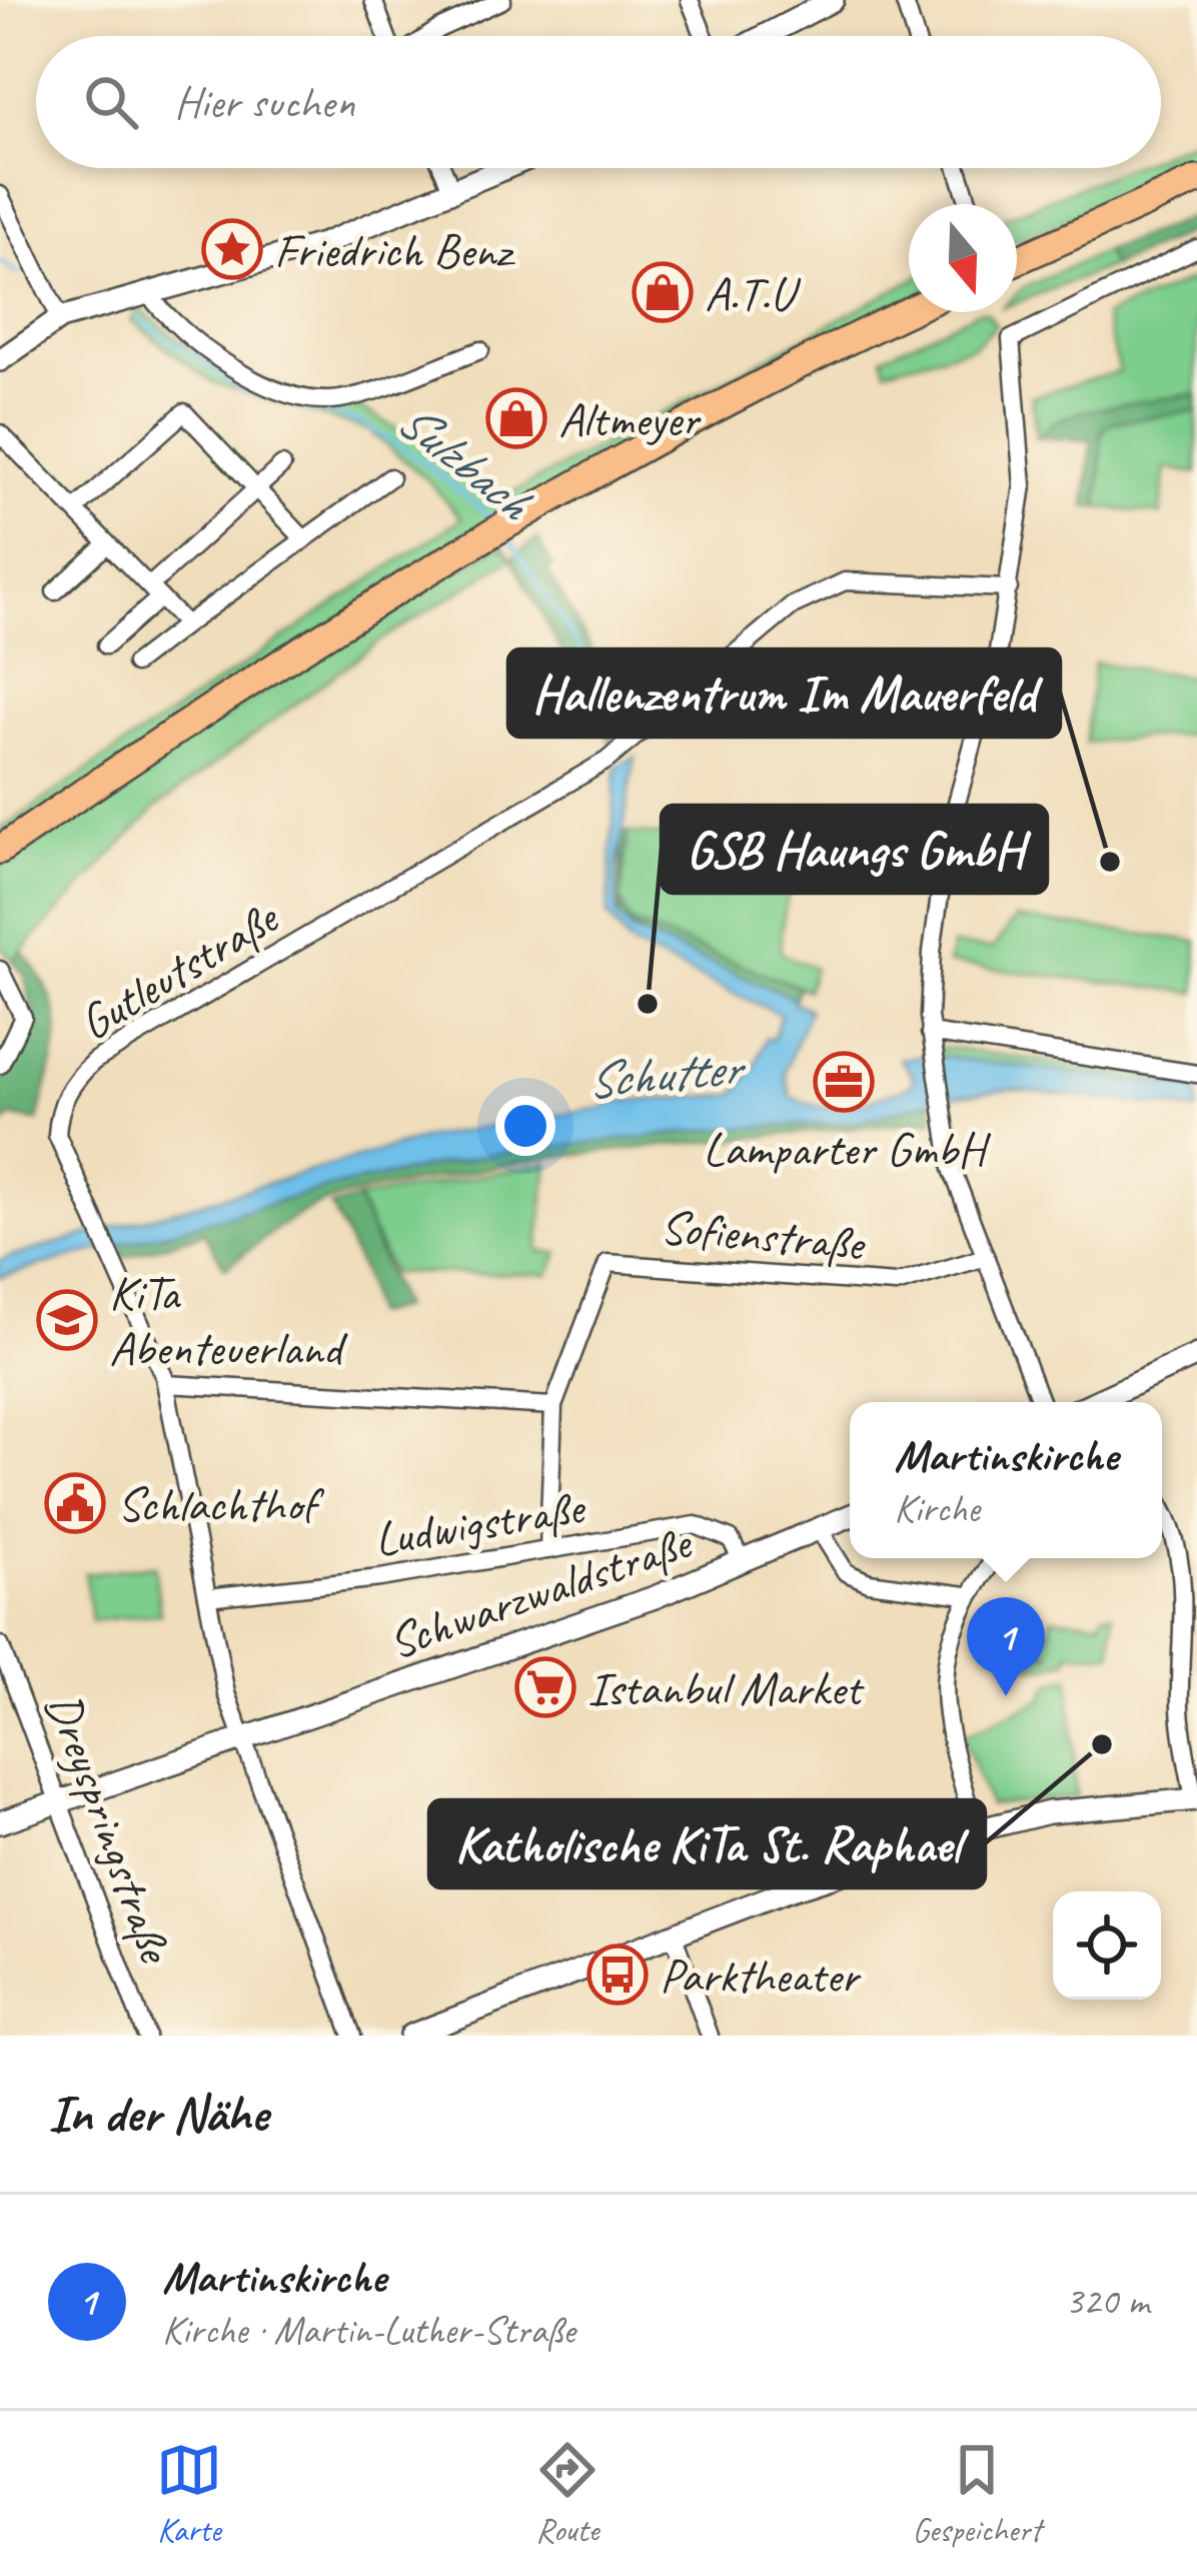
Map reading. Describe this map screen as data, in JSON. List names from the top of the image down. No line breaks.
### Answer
{"streets":{"street":["Gutleutstraße","Sofienstraße","Ludwigstraße","Schwarzwaldstraße","Dreyspringstraße"]},"crossings":[["Gutleutstraße","Ludwigstraße"],["Gutleutstraße","Schwarzwaldstraße"],["Sofienstraße","Ludwigstraße"],["Ludwigstraße","Schwarzwaldstraße"],["Schwarzwaldstraße","Dreyspringstraße"]],"water":["Sulzbach","Schutter"],"places":{"place":["Friedrich Benz"],"shop":["A.T.U","Altmeyer"],"other":["Hallenzentrum Im Mauerfeld","GSB Haungs GmbH","Katholische KiTa St. Raphael"],"office":["Lamparter GmbH"],"school or university":["KiTa Abenteuerland"],"public building":["Schlachthof"],"supermarket":["Istanbul Market"],"bus stop":["Parktheater"]},"north":"bottom","page":{"search":"Hier suchen","popup":["Martinskirche","Kirche"],"pins":"1","heading":"In der Nähe","list":[{"mark":"1","name":"Martinskirche","note":"Kirche · Martin-Luther-Straße","value":"320 m"}],"nav":["Karte","Route","Gespeichert"]}}
